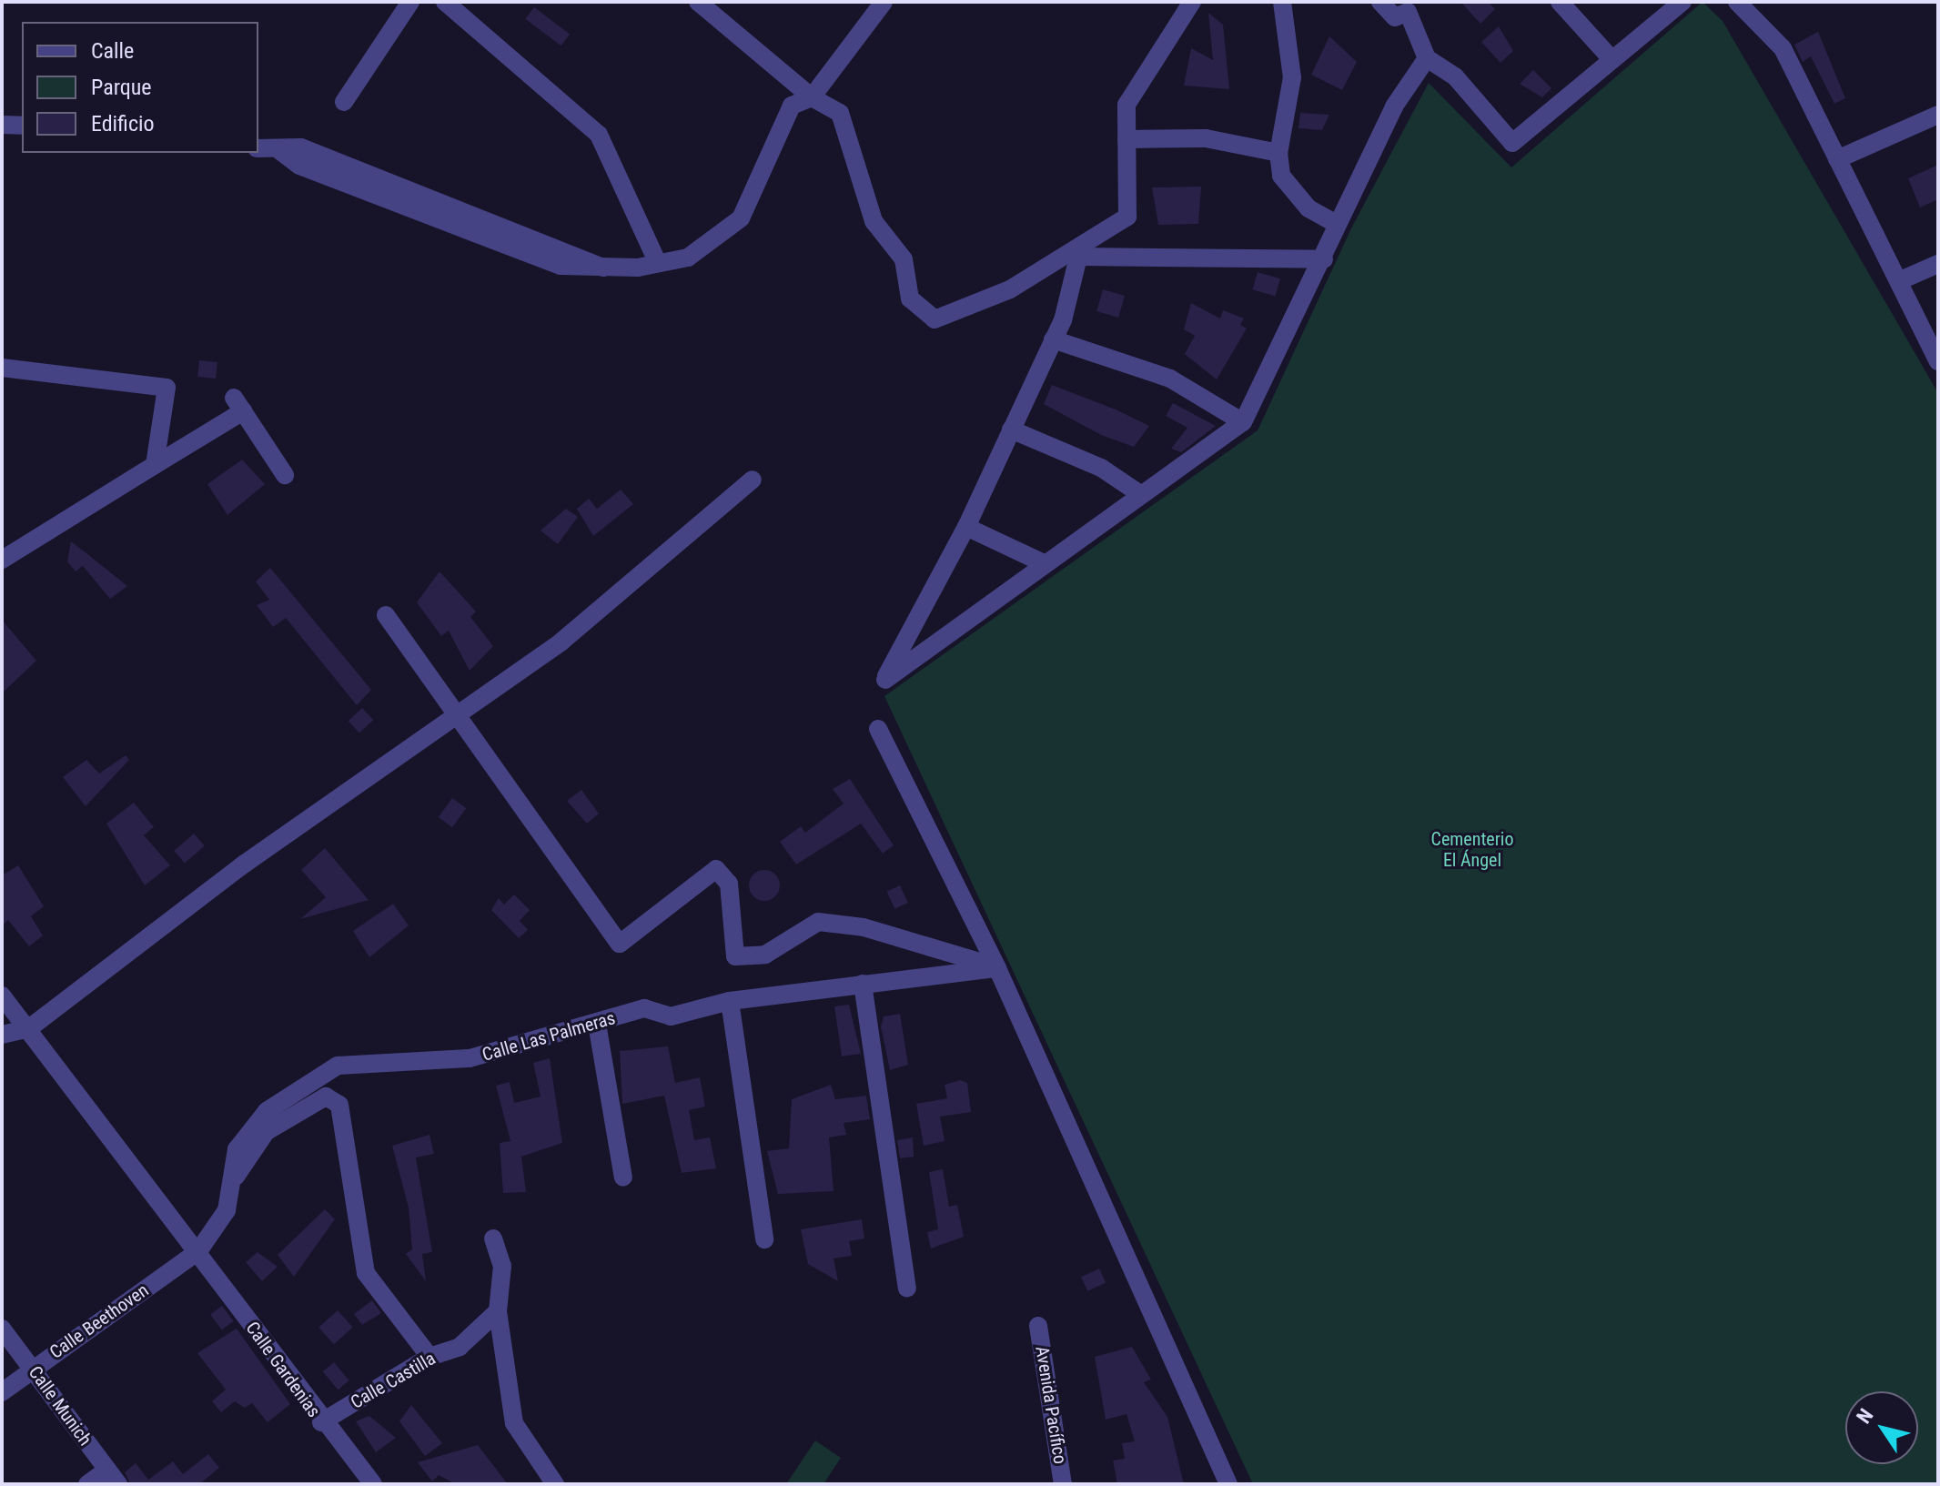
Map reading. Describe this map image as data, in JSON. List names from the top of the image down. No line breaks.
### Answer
{"streets":{"street":["Calle Las Palmeras","Calle Beethoven","Calle Gardenias","Calle Castilla","Avenida Pacífico","Calle Munich"]},"crossings":[["Calle Las Palmeras","Calle Beethoven"],["Calle Las Palmeras","Calle Gardenias"],["Calle Beethoven","Calle Gardenias"],["Calle Beethoven","Calle Munich"],["Calle Gardenias","Calle Castilla"]],"parks":["Cementerio El Ángel"],"legend":["Calle","Parque","Edificio"],"north":"top left"}
